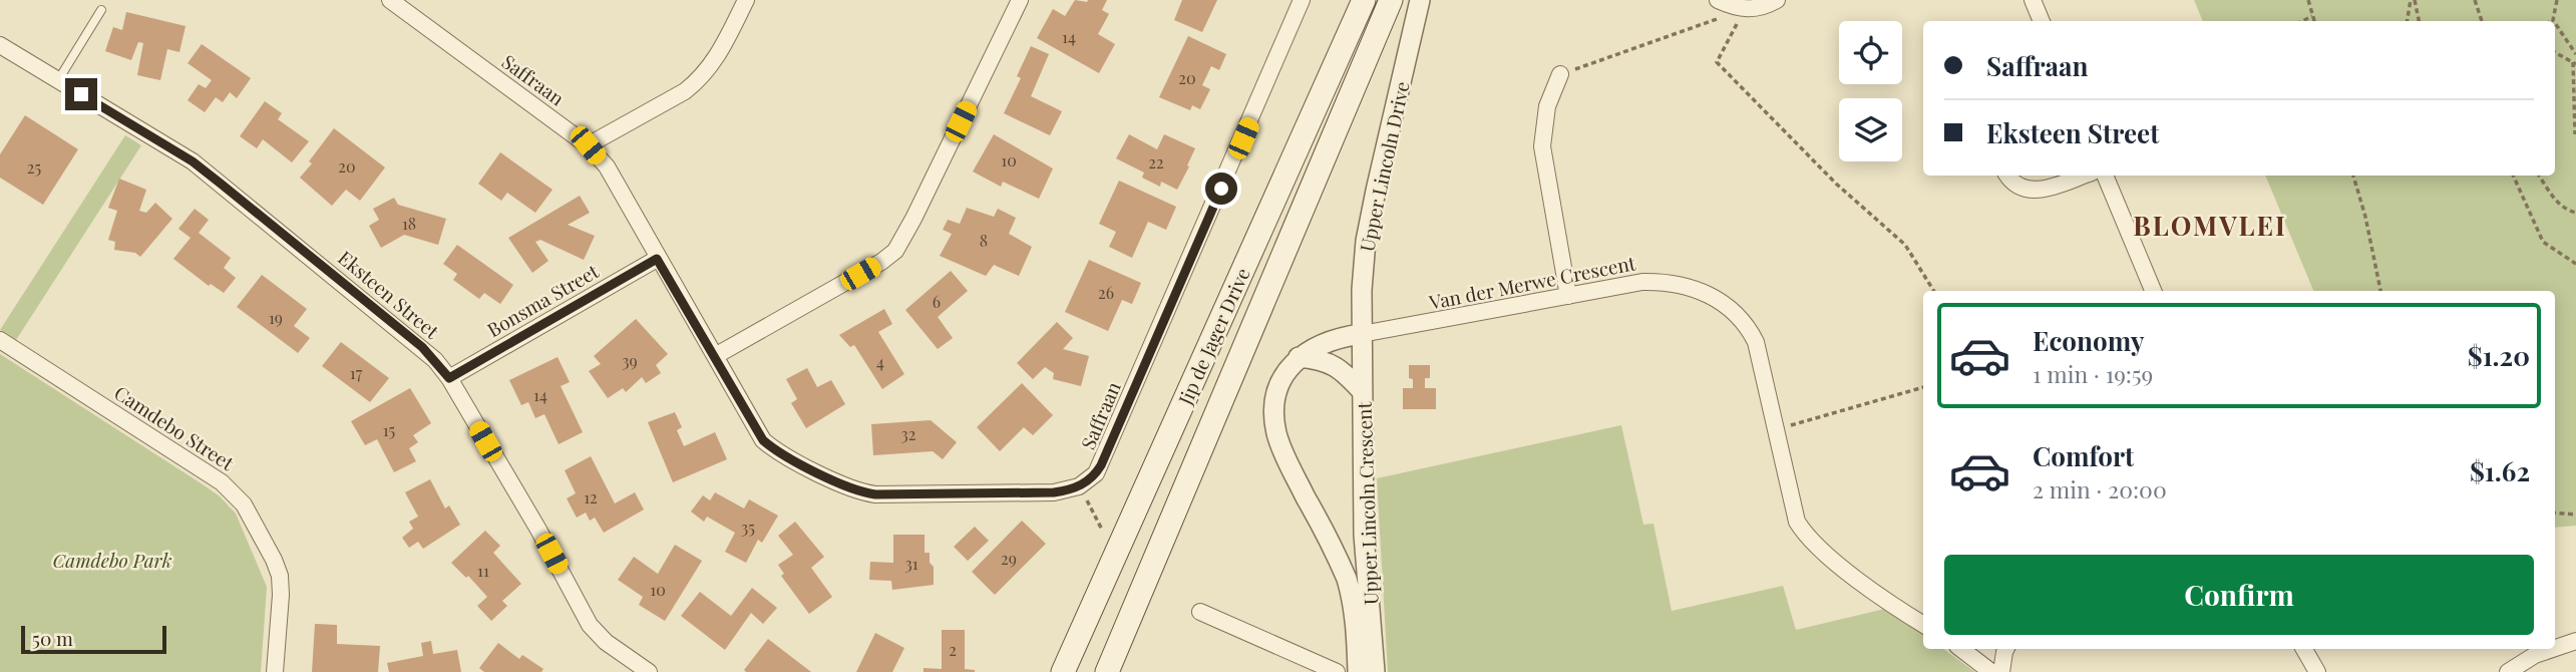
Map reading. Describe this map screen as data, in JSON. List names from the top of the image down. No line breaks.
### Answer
{"streets":{"main road":["Jip de Jager Drive"],"street":["Saffraan","Upper Lincoln Drive","Van der Merwe Crescent","Eksteen Street","Bonsma Street","Camdebo Street","Upper Lincoln Crescent"]},"crossings":[["Saffraan","Bonsma Street"],["Upper Lincoln Drive","Van der Merwe Crescent"],["Upper Lincoln Drive","Upper Lincoln Crescent"],["Van der Merwe Crescent","Upper Lincoln Crescent"],["Eksteen Street","Bonsma Street"]],"districts":["BLOMVLEI"],"parks":["Camdebo Park"],"house_numbers":["14","20","10","22","20","25","18","8","26","6","19","39","4","17","14","15","32","12","35","29","31","11","10","2"],"scale_bar":"50 m","page":{"banner":["Saffraan","Eksteen Street"],"list":[{"name":"Economy","note":"1 min · 19:59","value":"$1.20"},{"name":"Comfort","note":"2 min · 20:00","value":"$1.62"}],"buttons":"Confirm","scale":"50 m"}}
